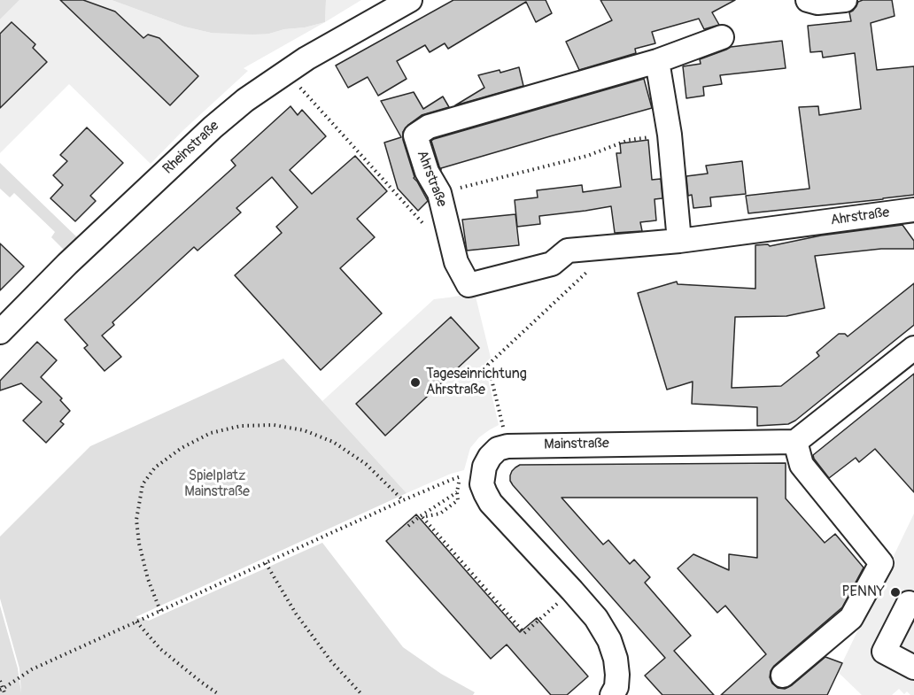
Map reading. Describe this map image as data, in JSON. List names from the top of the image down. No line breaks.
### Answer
{"streets":{"street":["Rheinstraße","Ahrstraße","Mainstraße"]},"parks":["Spielplatz Mainstraße"],"places":["Tageseinrichtung Ahrstraße","PENNY"]}
